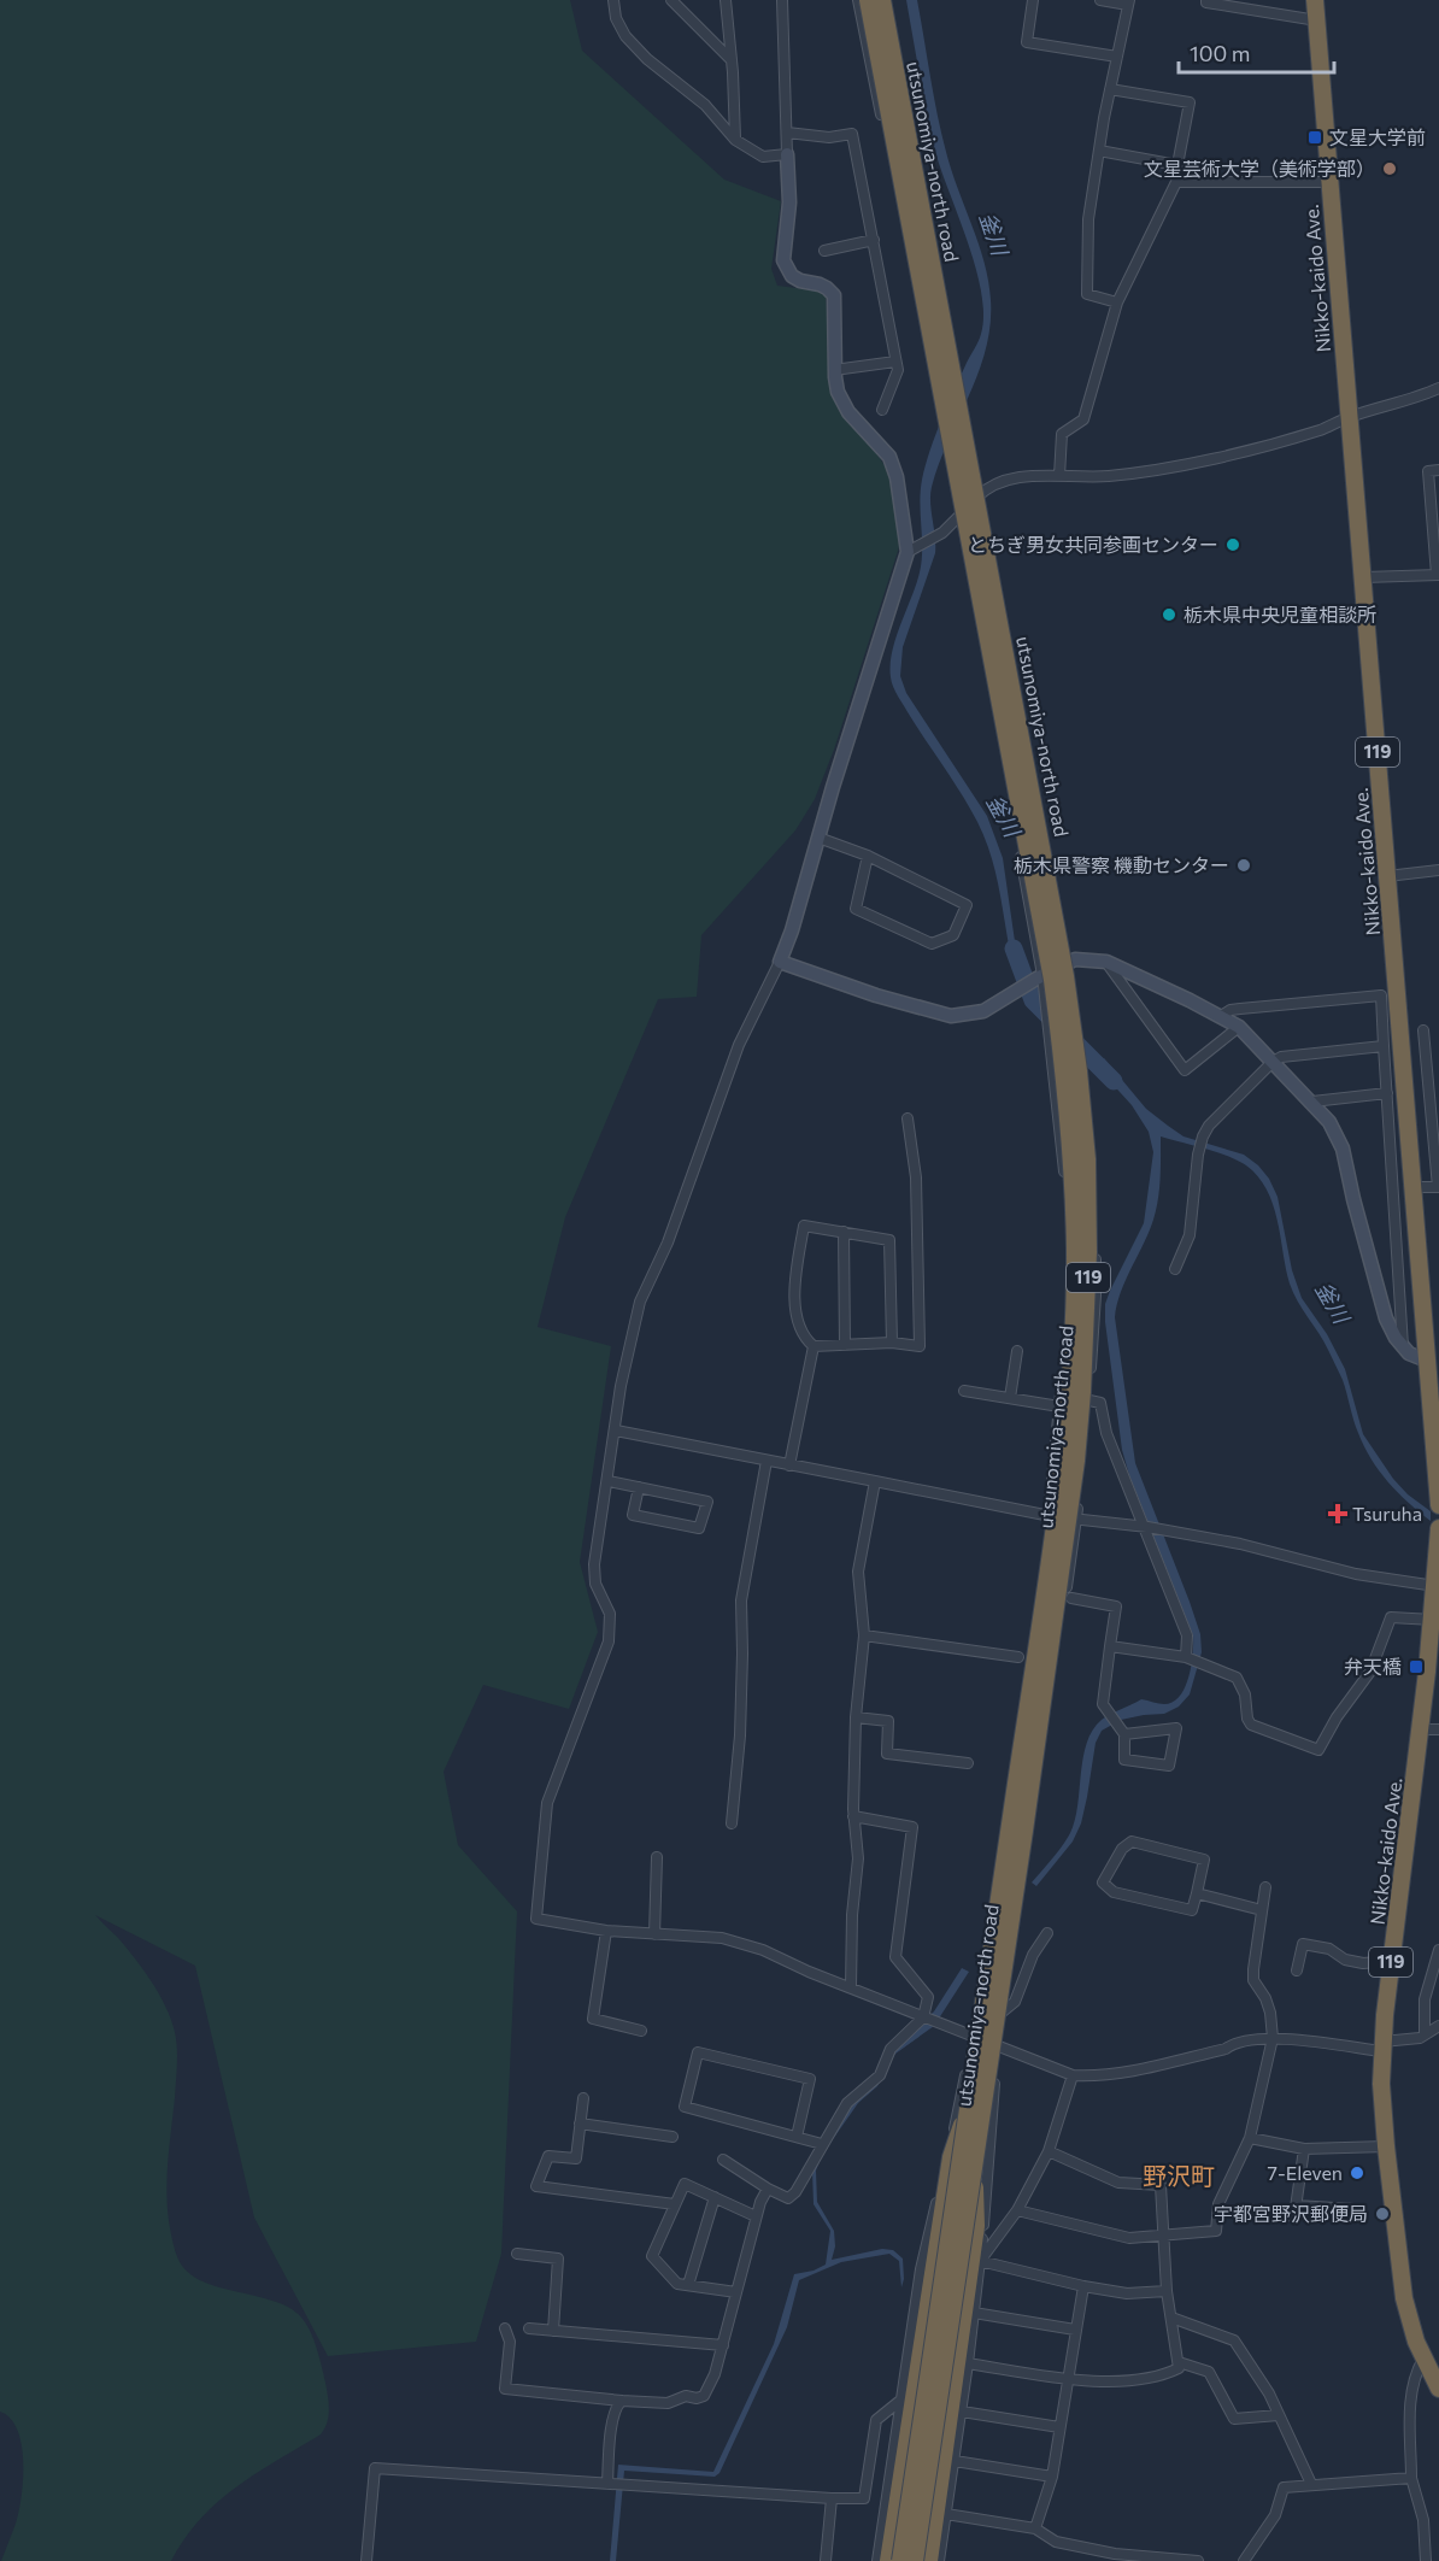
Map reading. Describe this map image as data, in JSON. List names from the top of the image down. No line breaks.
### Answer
{"streets":{"highway":["utsunomiya-north road","Nikko-kaido Ave.","119"]},"districts":["野沢町"],"water":["釜川"],"places":{"transit":["文星大学前","弁天橋"],"other":["文星芸術大学（美術学部）","とちぎ男女共同参画センター","栃木県中央児童相談所","栃木県警察 機動センター","7-Eleven","宇都宮野沢郵便局"],"health":["Tsuruha"]},"scale_bar":"100 m"}
